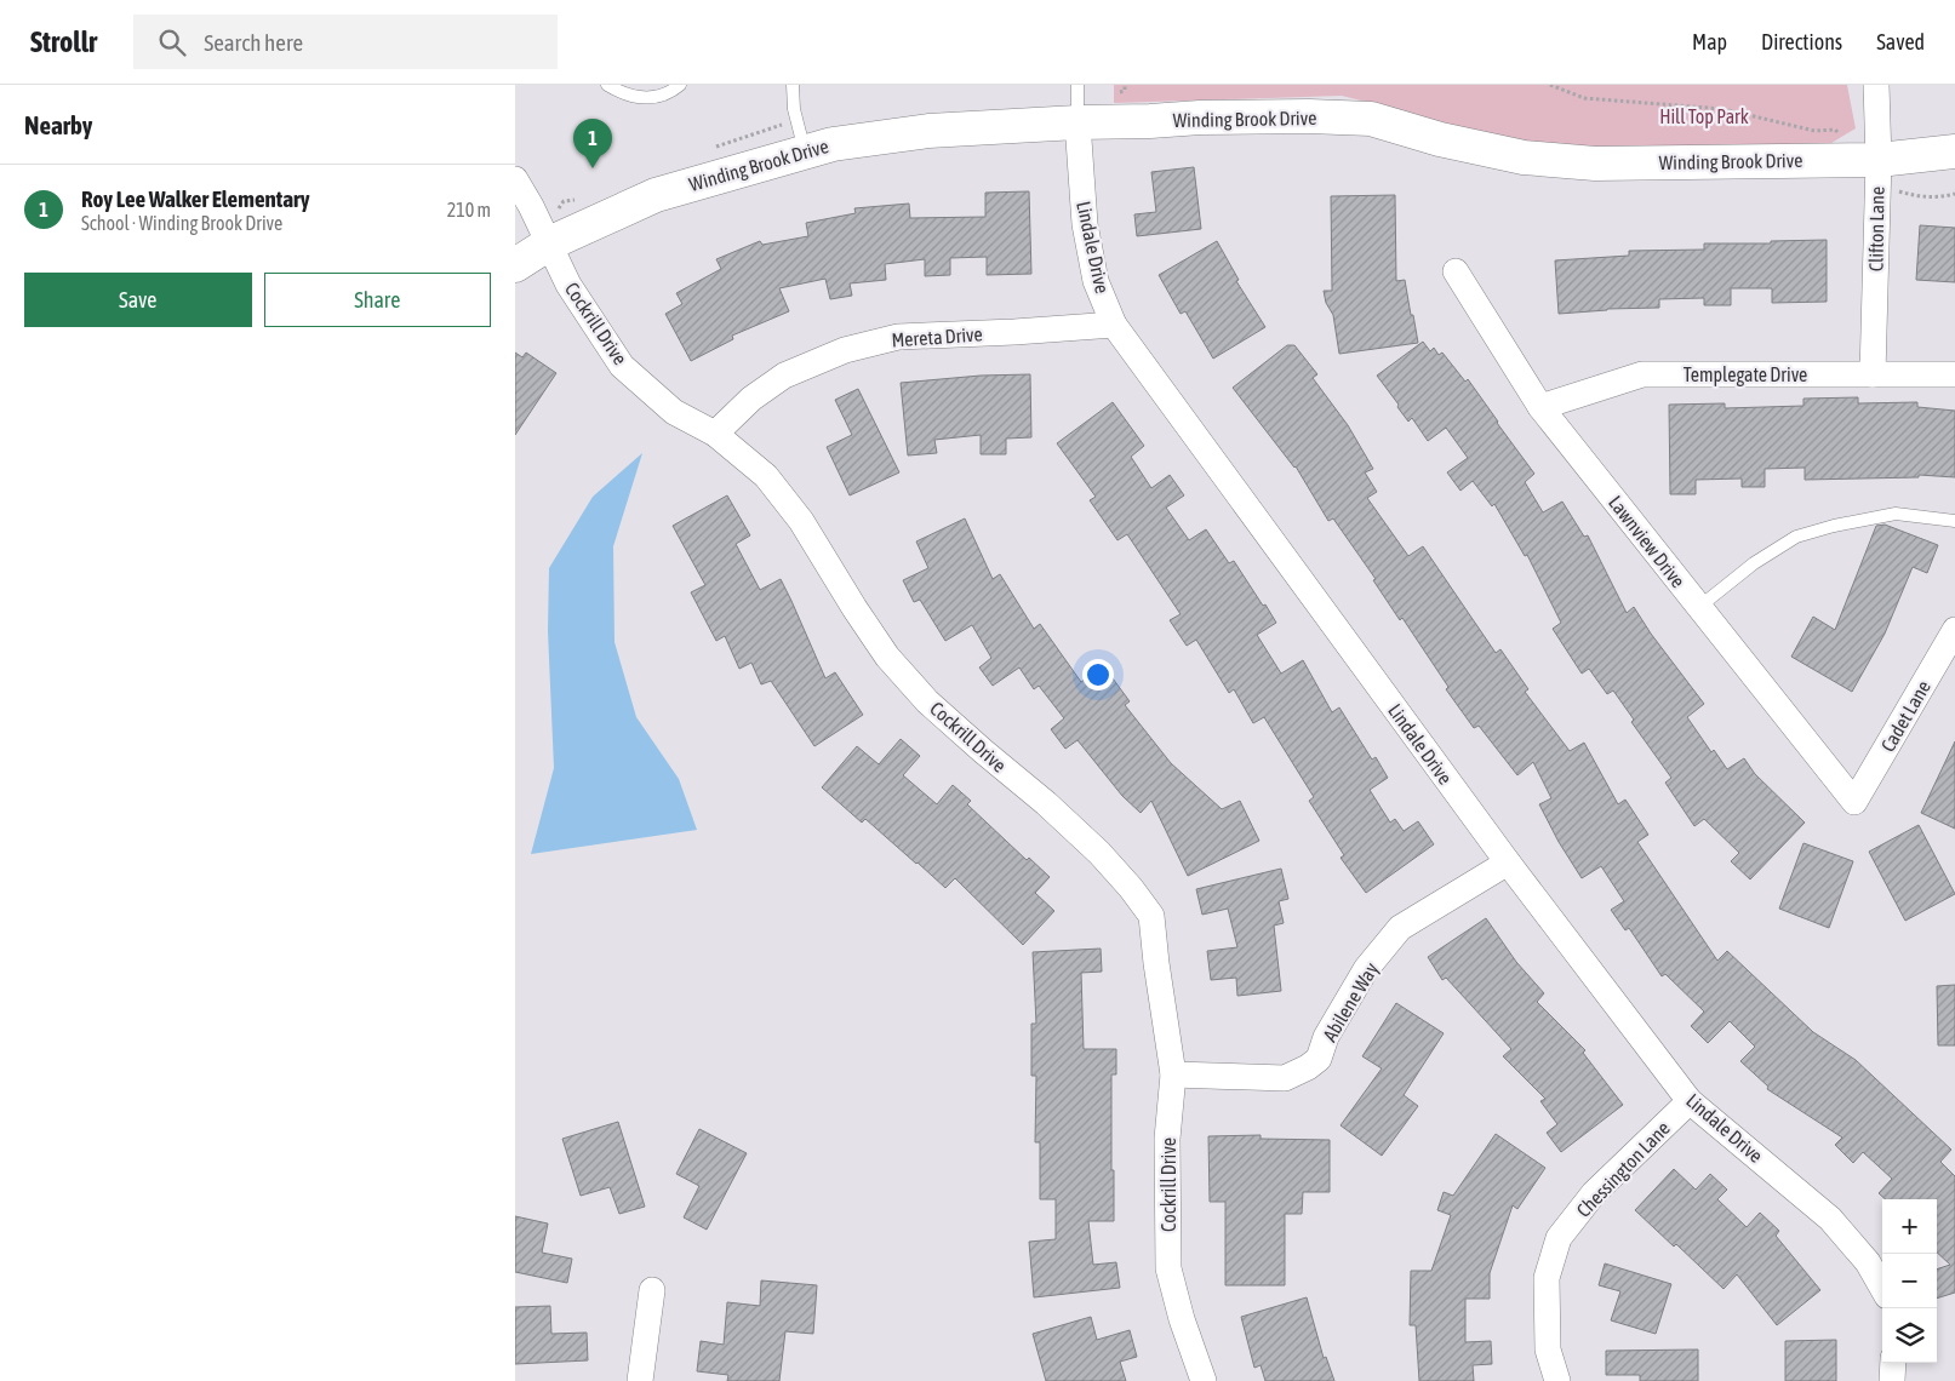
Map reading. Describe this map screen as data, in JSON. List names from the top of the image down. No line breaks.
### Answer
{"streets":{"street":["Winding Brook Drive","Clifton Lane","Lindale Drive","Cockrill Drive","Mereta Drive","Templegate Drive","Lawnview Drive","Cadet Lane","Abilene Way","Chessington Lane"]},"crossings":[["Winding Brook Drive","Clifton Lane"],["Winding Brook Drive","Lindale Drive"],["Winding Brook Drive","Cockrill Drive"],["Clifton Lane","Templegate Drive"],["Lindale Drive","Mereta Drive"],["Lindale Drive","Abilene Way"],["Lindale Drive","Chessington Lane"],["Cockrill Drive","Mereta Drive"],["Cockrill Drive","Abilene Way"],["Templegate Drive","Lawnview Drive"],["Lawnview Drive","Cadet Lane"]],"parks":["Hill Top Park"],"page":{"header":"Strollr","search":"Search here","nav":["Map","Directions","Saved"],"heading":"Nearby","pins":"1","list":[{"mark":"1","name":"Roy Lee Walker Elementary","note":"School · Winding Brook Drive","value":"210 m"}],"buttons":["Save","Share"],"map_buttons":["+","−"]}}
